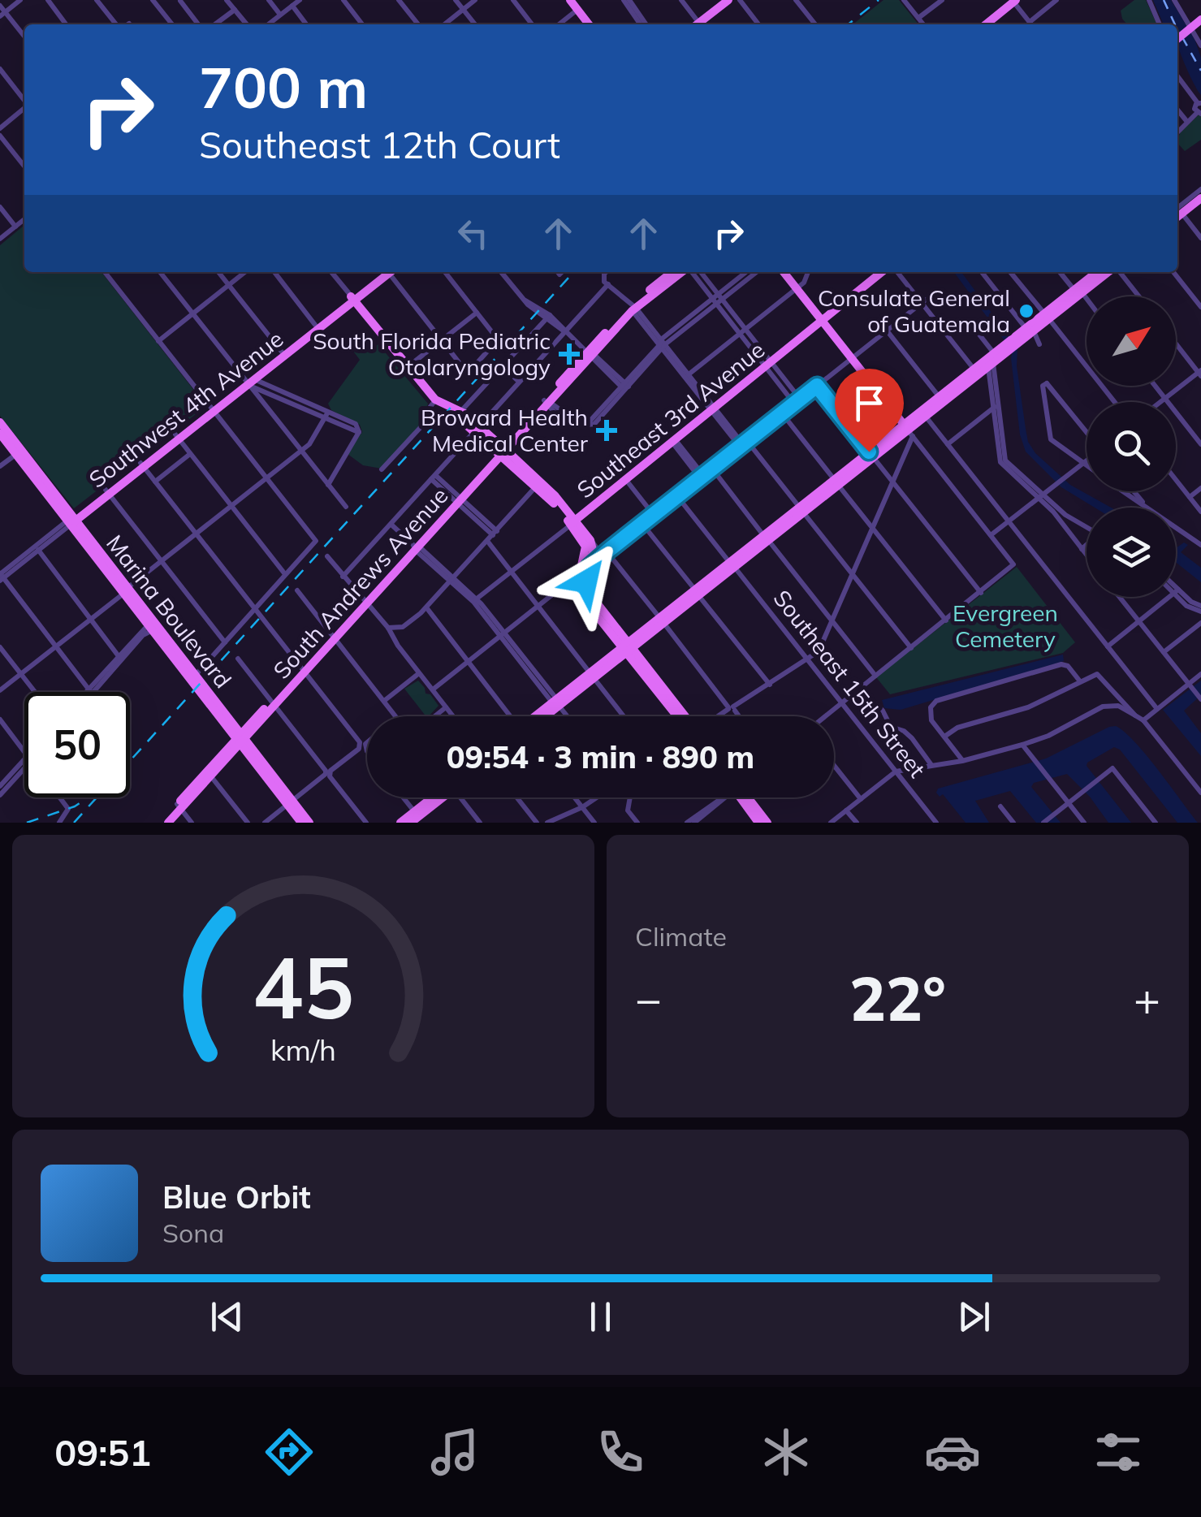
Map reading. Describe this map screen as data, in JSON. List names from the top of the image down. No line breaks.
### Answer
{"streets":{"main road":["Southwest 4th Avenue","Southeast 3rd Avenue","South Andrews Avenue","Marina Boulevard"],"street":["Southeast 15th Street"]},"crossings":[["Southwest 4th Avenue","Marina Boulevard"],["South Andrews Avenue","Marina Boulevard"]],"parks":["Evergreen Cemetery"],"places":{"other":["Consulate General of Guatemala"],"health":["South Florida Pediatric Otolaryngology","Broward Health Medical Center"]},"north":"top right","page":{"turn":["700 m","Southeast 12th Court"],"limit":"50","trip":"09:54 · 3 min · 890 m","tile":"Climate","heat":["−","22°","+"],"song":["Blue Orbit","Sona"],"tabs":"09:51","gauge":["45","km/h"]}}
